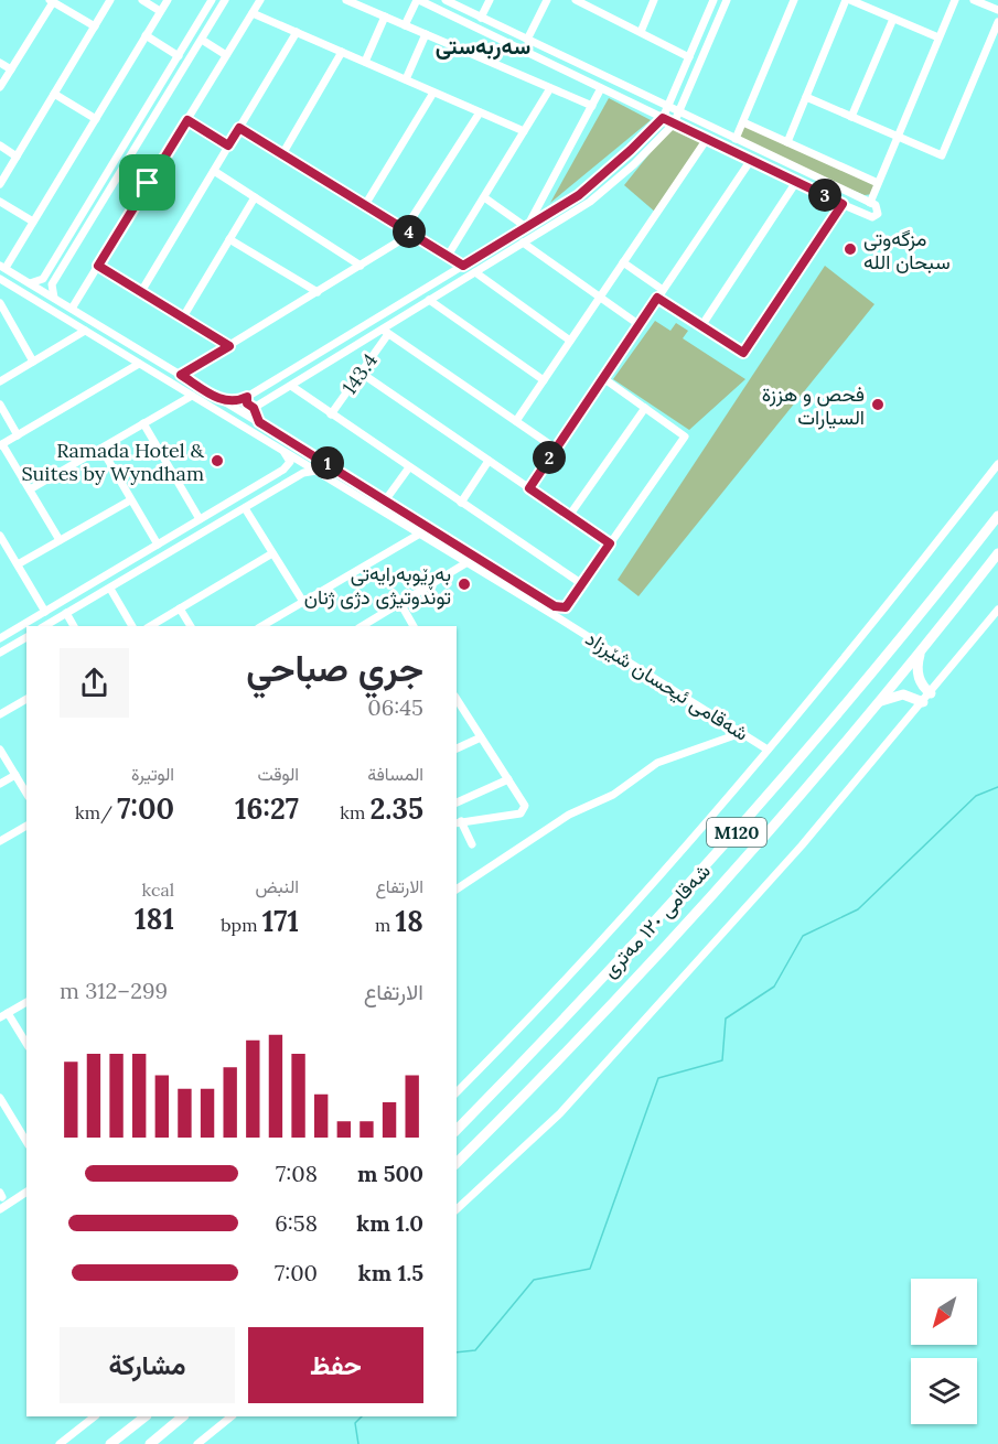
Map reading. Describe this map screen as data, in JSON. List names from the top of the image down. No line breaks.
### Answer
{"streets":{"highway":["M120","شەقامی ١٢٠ مەتری"],"street":["143.4","شەقامی ئیحسان شێرزاد"]},"districts":["سه‌ربه‌ستی"],"places":["مزگەوتی سبحان اللە","فحص و هززة السيارات","Ramada Hotel & Suites by Wyndham","بەڕێوبەرایەتی توندوتیژی دژی ژنان"],"north":"bottom left","page":{"pins":["3","4","2","1"],"heading":["جري صباحي","06:45"],"stats":[["المسافة","2.35 km"],["الوقت","16:27"],["الوتيرة","7:00 /km"],["الارتفاع","18 m"],["النبض","171 bpm"],["kcal","181"]],"chart":["الارتفاع","299–312 m"],"list":[{"name":"500 m","note":"7:08"},{"name":"1.0 km","note":"6:58"},{"name":"1.5 km","note":"7:00"}],"buttons":["حفظ","مشاركة"]}}
